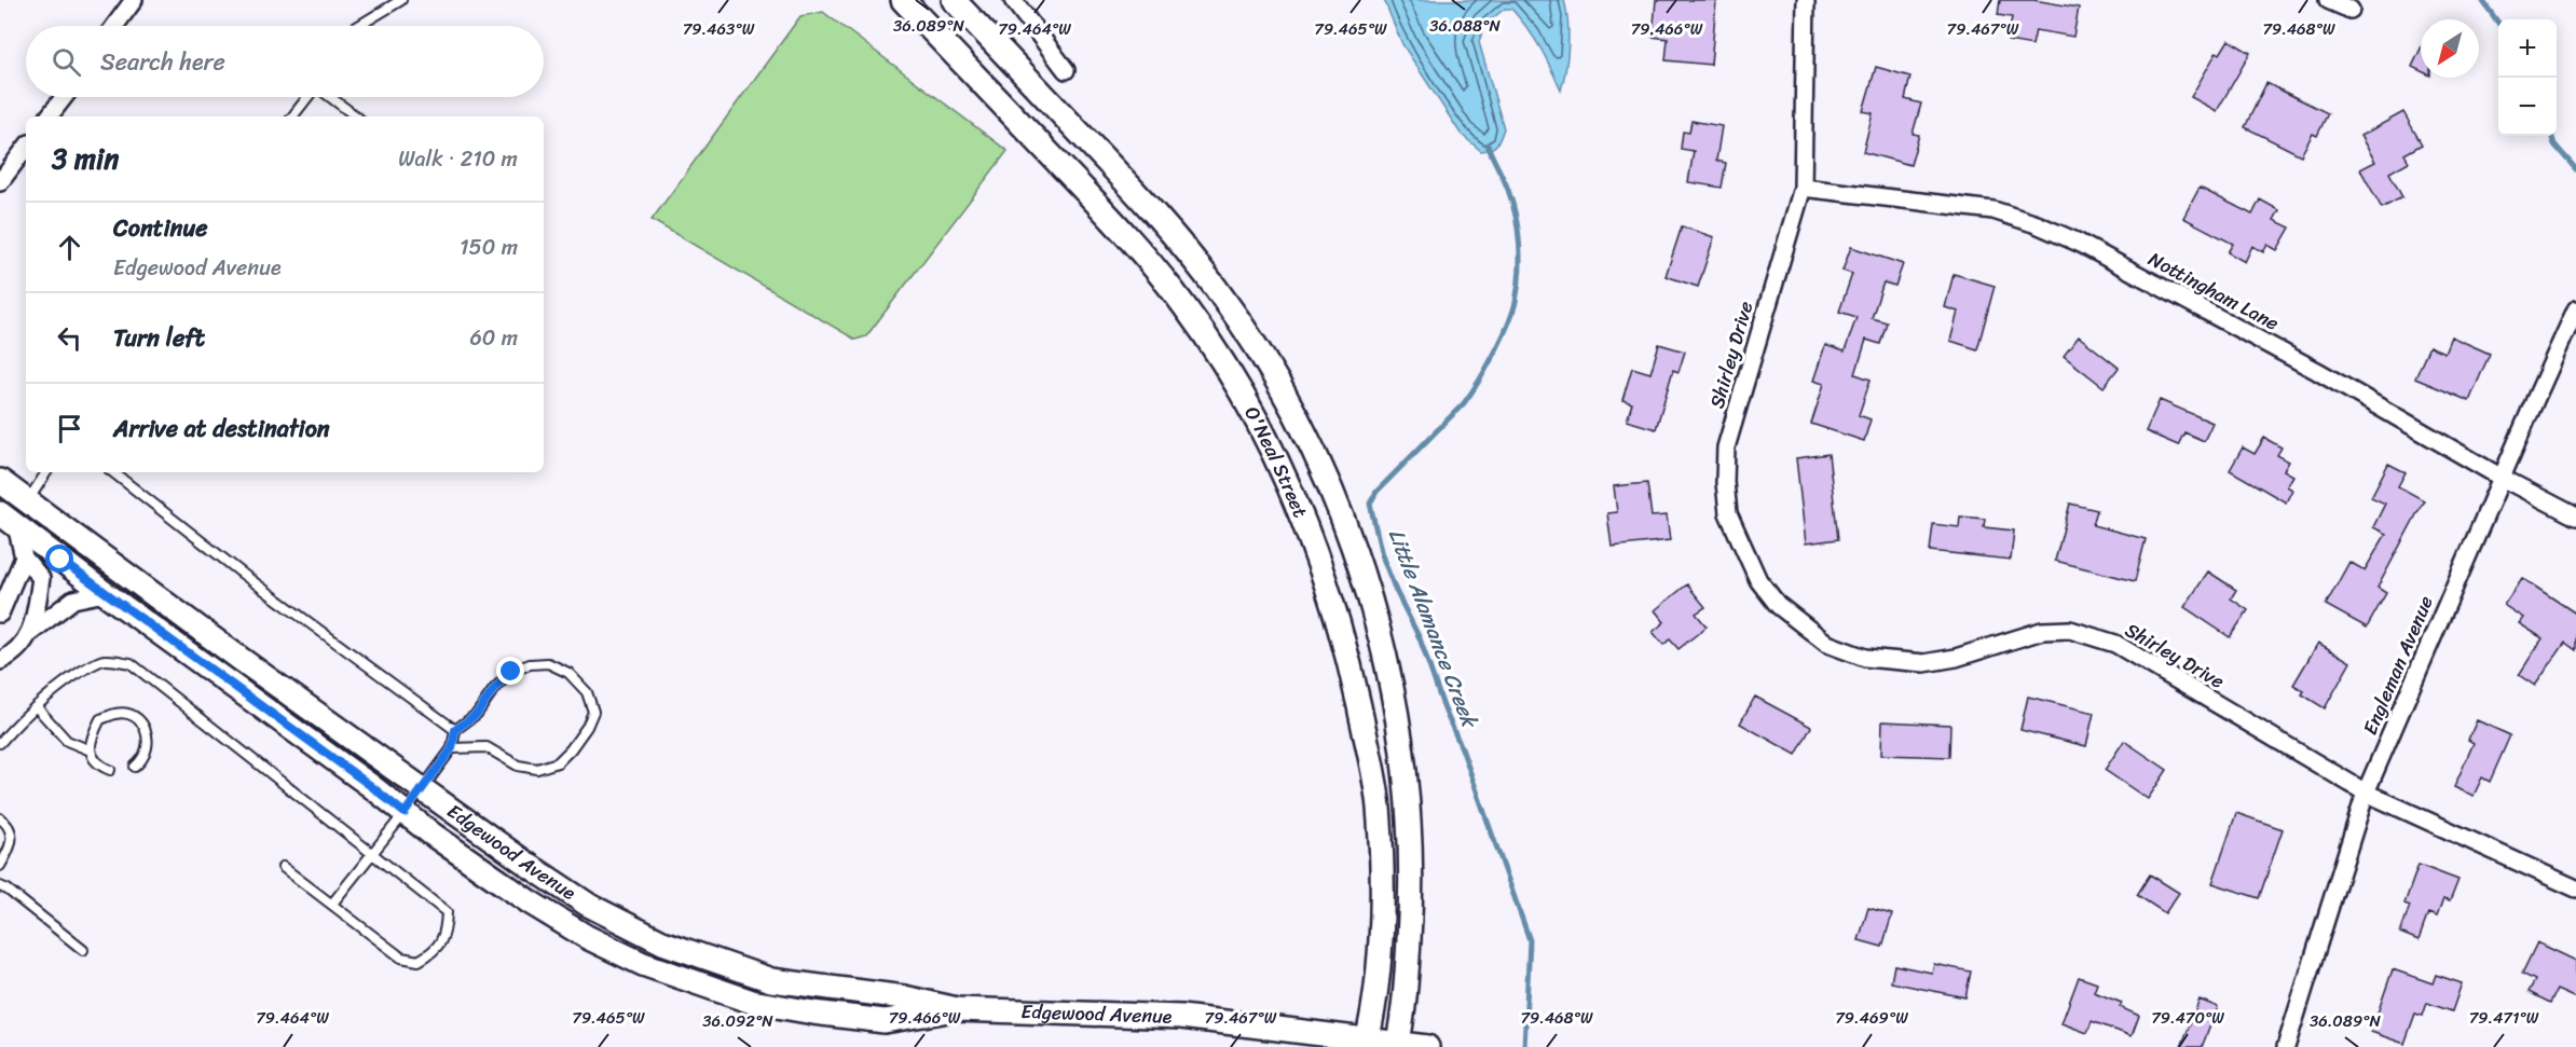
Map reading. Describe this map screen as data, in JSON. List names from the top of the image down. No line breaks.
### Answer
{"streets":{"street":["Nottingham Lane","Shirley Drive","O'Neal Street","Engleman Avenue","Edgewood Avenue"]},"crossings":[["Nottingham Lane","Shirley Drive"],["Nottingham Lane","Engleman Avenue"],["Shirley Drive","Engleman Avenue"],["O'Neal Street","Edgewood Avenue"]],"water":["Little Alamance Creek"],"north":"bottom left","page":{"map_buttons":["+","−"],"search":"Search here","heading":["3 min","Walk · 210 m"],"list":[["Continue","Edgewood Avenue","150 m"],["Turn left","60 m"],"Arrive at destination"]},"coordinates":["36.089°N","36.088°N","79.465°W","79.467°W","79.463°W","79.464°W","79.466°W","79.468°W","79.469°W","79.470°W","79.471°W","36.092°N"]}
